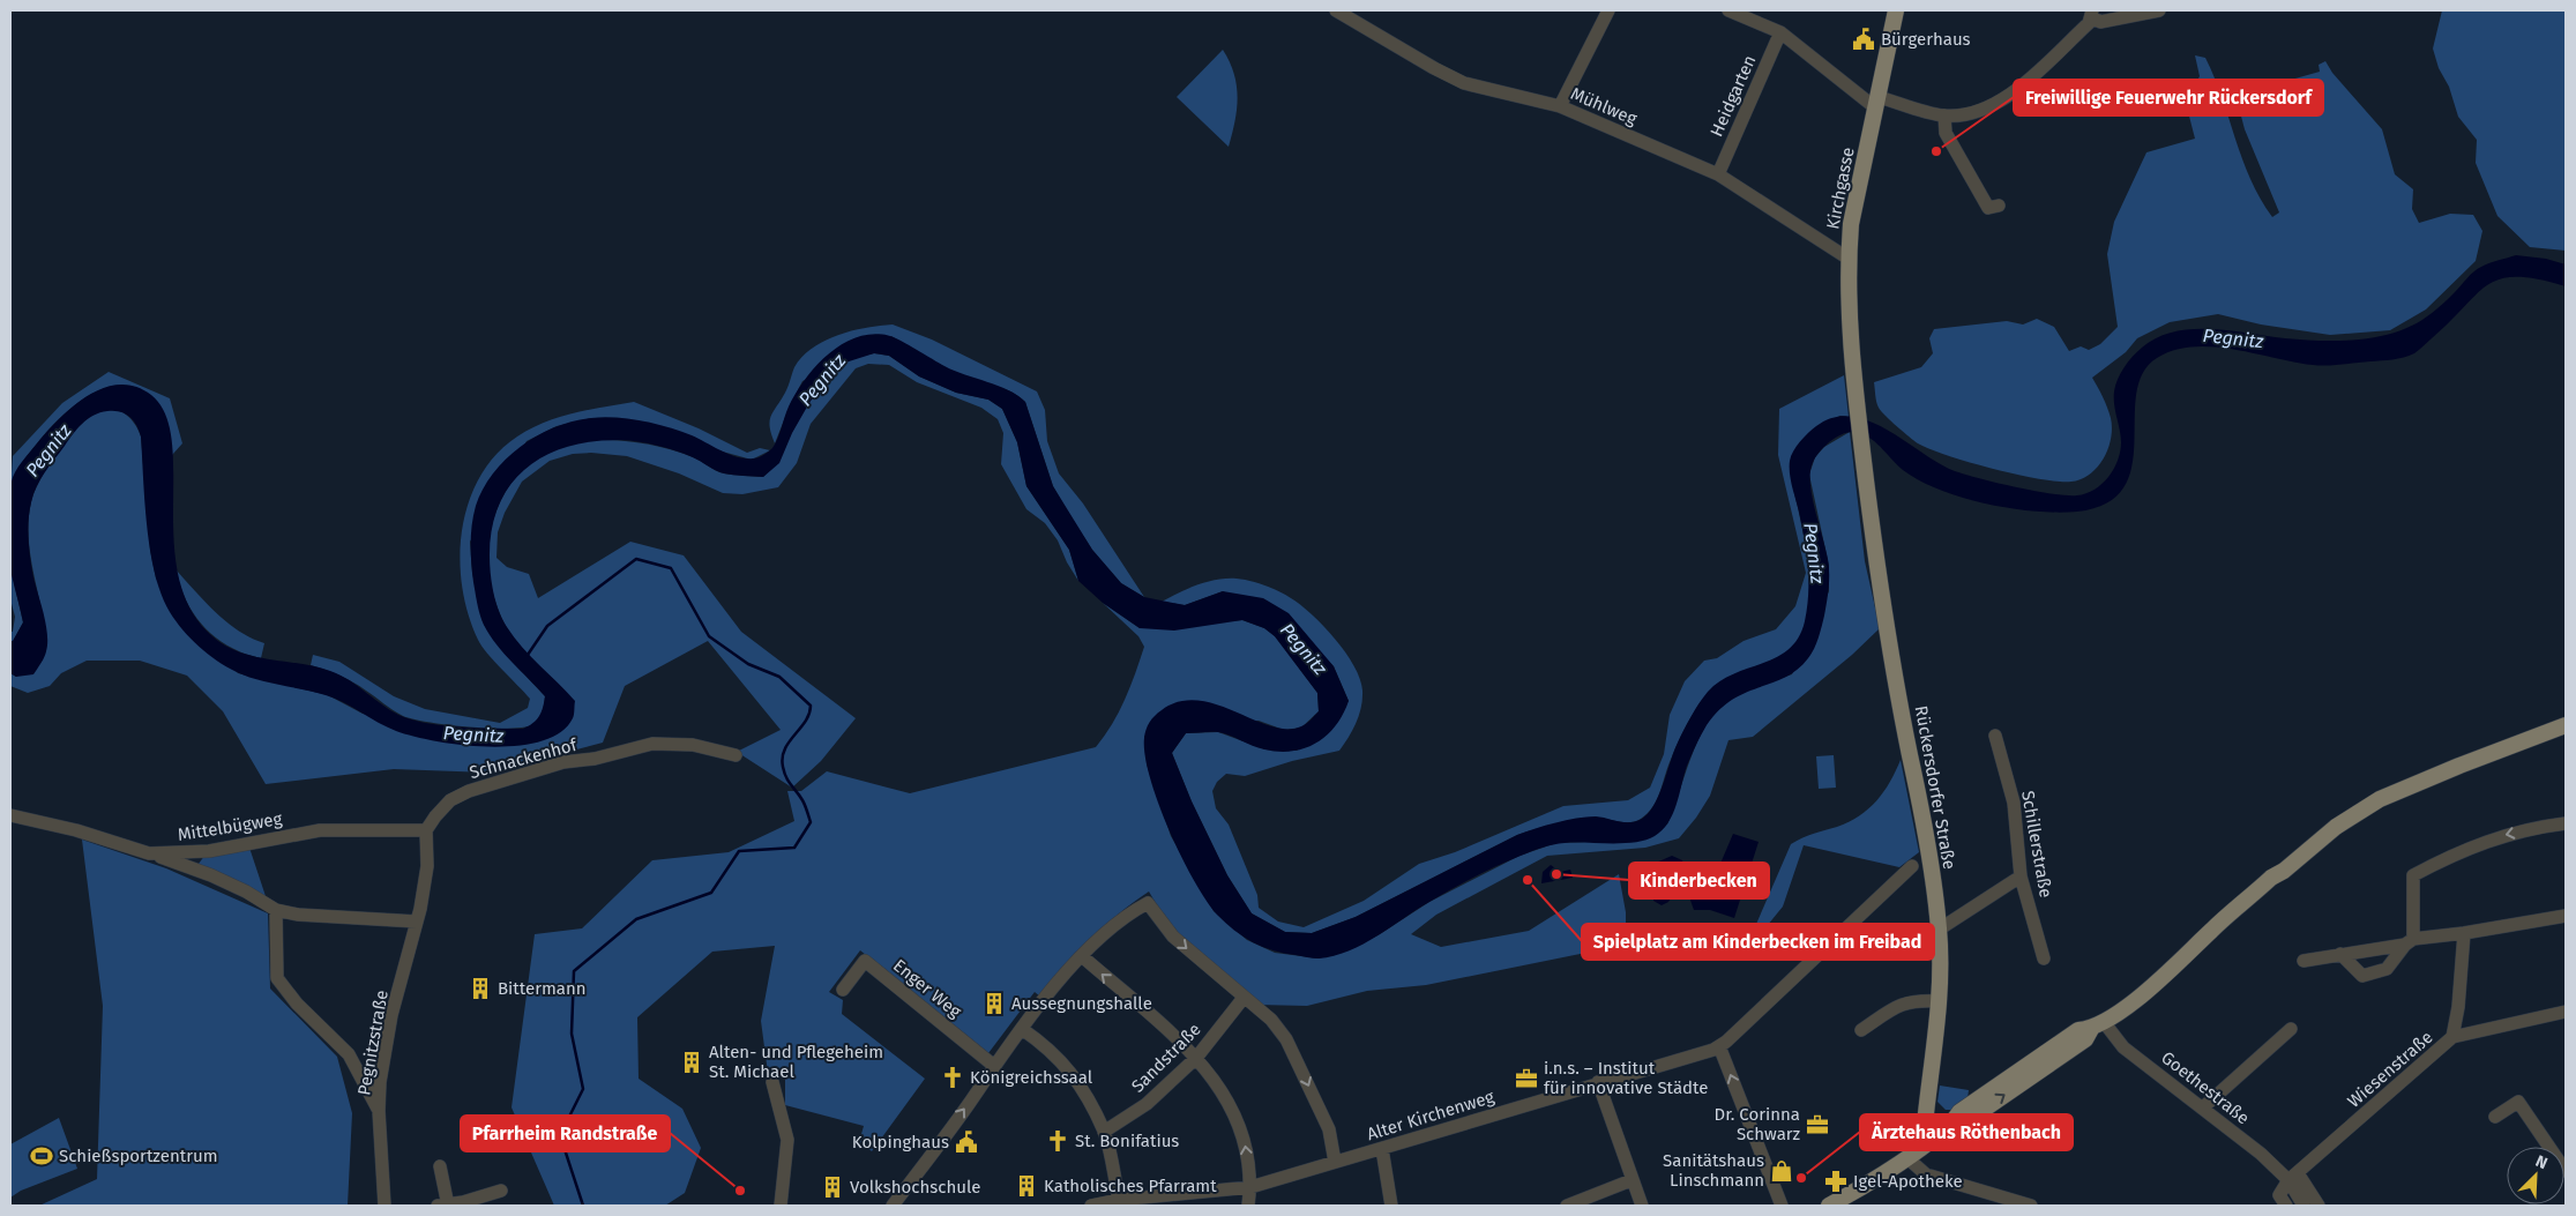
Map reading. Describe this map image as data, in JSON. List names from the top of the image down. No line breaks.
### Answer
{"streets":{"main road":["Kirchgasse","Rückersdorfer Straße"],"street":["Heidgarten","Mühlweg","Schnackenhof","Mittelbügweg","Schillerstraße","Enger Weg","Pegnitzstraße","Sandstraße","Wiesenstraße","Goethestraße","Alter Kirchenweg"]},"crossings":[["Heidgarten","Mühlweg"],["Mühlweg","Kirchgasse"],["Kirchgasse","Rückersdorfer Straße"],["Schnackenhof","Mittelbügweg"],["Wiesenstraße","Goethestraße"]],"water":["Pegnitz"],"places":{"public building":["Bürgerhaus","Kolpinghaus"],"other":["Freiwillige Feuerwehr Rückersdorf","Kinderbecken","Spielplatz am Kinderbecken im Freibad","Ärztehaus Röthenbach","Pfarrheim Randstraße"],"building":["Bittermann","Aussegnungshalle","Alten- und Pflegeheim St. Michael","Katholisches Pfarramt","Volkshochschule"],"church":["Königreichssaal","St. Bonifatius"],"office":["i.n.s. – Institut für innovative Städte","Dr. Corinna Schwarz"],"sports":["Schießsportzentrum"],"shop":["Sanitätshaus Linschmann"],"pharmacy":["Igel-Apotheke"]},"north":"top right"}
